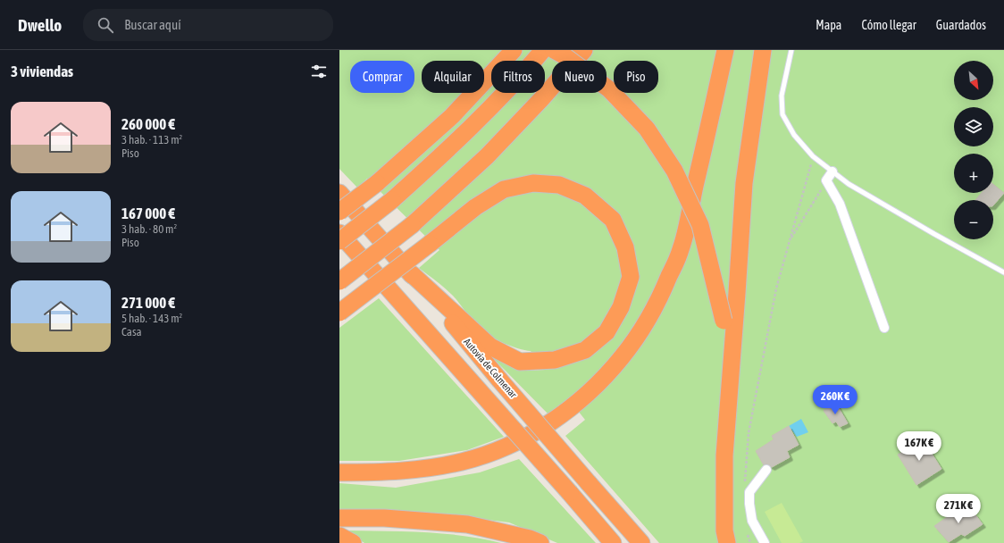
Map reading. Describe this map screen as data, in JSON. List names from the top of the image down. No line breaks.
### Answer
{"streets":{"highway":["Autovía de Colmenar"]},"north":"bottom right","page":{"header":"Dwello","search":"Buscar aquí","nav":["Mapa","Cómo llegar","Guardados"],"heading":"3 viviendas","map_buttons":["+","−"],"chip":["Comprar","Alquilar","Filtros","Nuevo","Piso"],"list":[{"name":"260 000 €","note":"3 hab. · 113 m² · Piso"},{"name":"167 000 €","note":"3 hab. · 80 m² · Piso"},{"name":"271 000 €","note":"5 hab. · 143 m² · Casa"}],"price":["260K €","167K €","271K €"]}}
